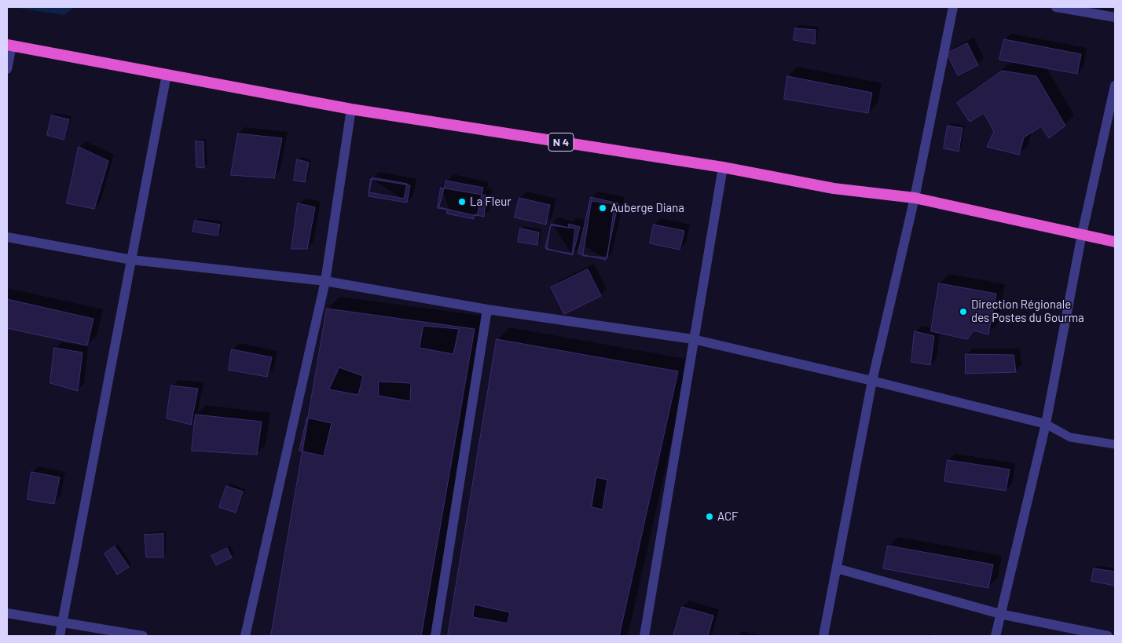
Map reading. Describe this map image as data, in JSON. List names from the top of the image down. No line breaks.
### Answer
{"streets":{"highway":["N 4"]},"places":["La Fleur","Auberge Diana","Direction Régionale des Postes du Gourma","ACF"]}
